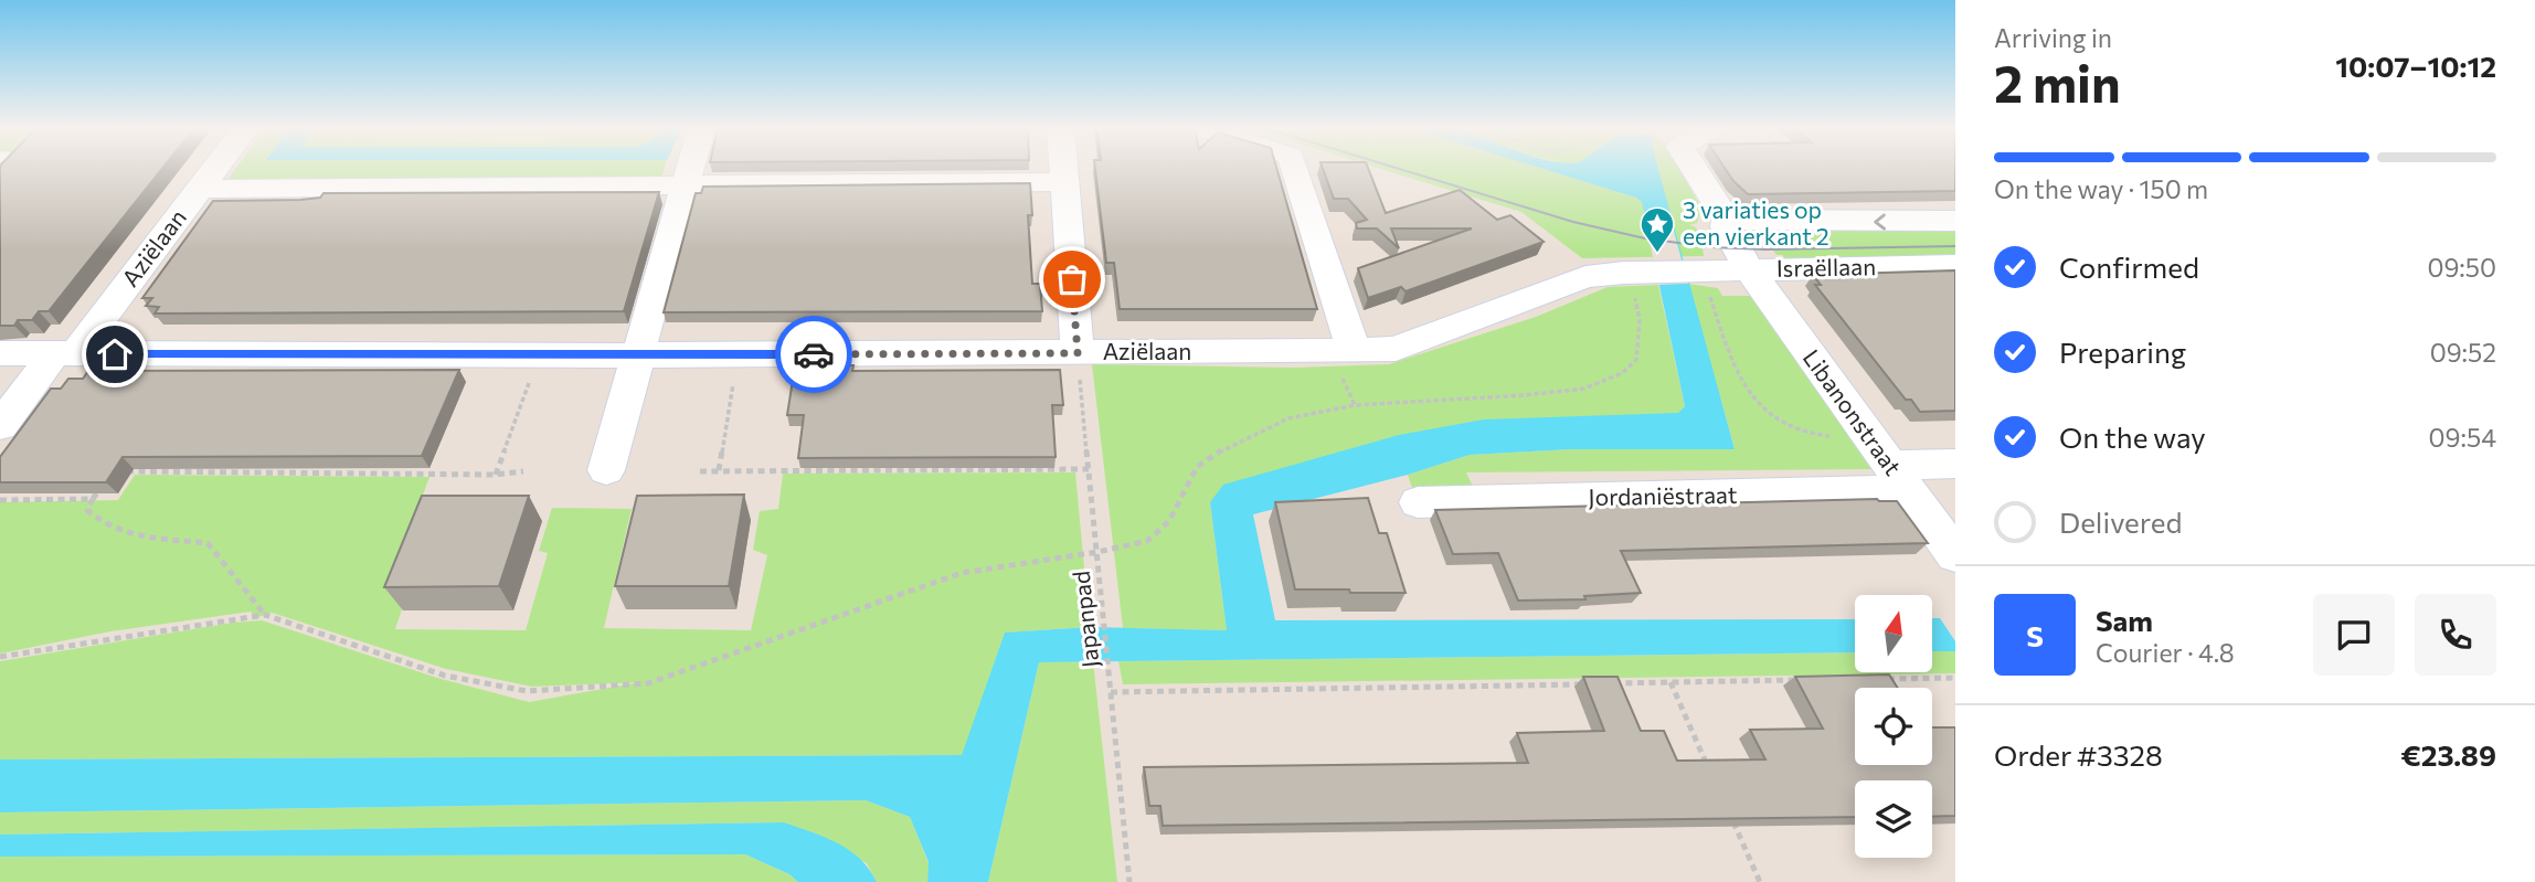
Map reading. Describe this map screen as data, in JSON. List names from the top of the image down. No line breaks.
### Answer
{"streets":{"street":["Aziëlaan","Israëllaan","Libanonstraat","Jordaniëstraat"],"path":["Japanpad"]},"crossings":[["Aziëlaan","Israëllaan"],["Aziëlaan","Libanonstraat"],["Aziëlaan","Japanpad"],["Israëllaan","Libanonstraat"],["Libanonstraat","Jordaniëstraat"]],"places":{"place":["3 variaties op een vierkant 2"]},"north":"top","page":{"heading":["2 min","Arriving in","10:07–10:12"],"panel":["Sam","Courier · 4.8","Order #3328","€23.89"],"bar":"On the way · 150 m","list":[["Confirmed","09:50"],["Preparing","09:52"],["On the way","09:54"],"Delivered"],"round":"S"}}
